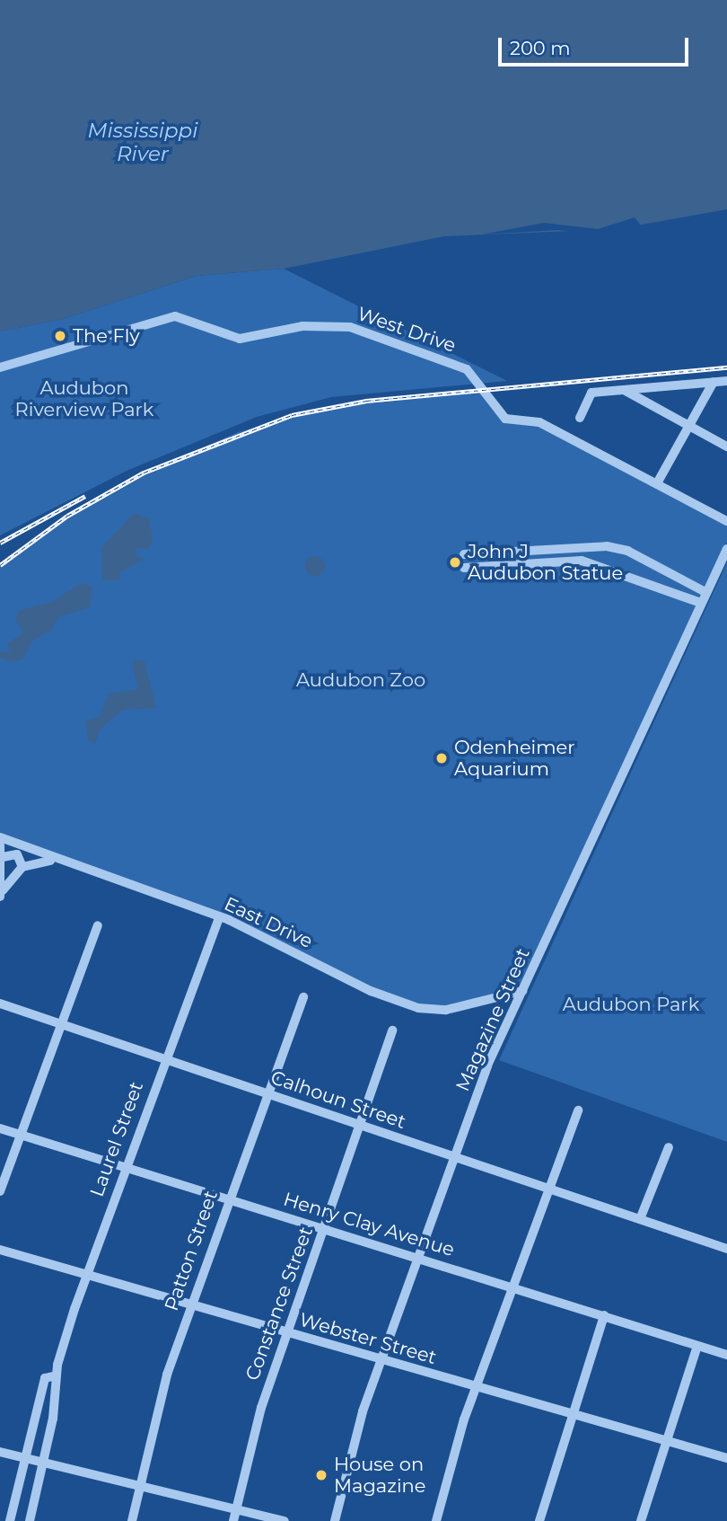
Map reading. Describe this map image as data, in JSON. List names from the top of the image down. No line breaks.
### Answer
{"streets":{"street":["West Drive","East Drive","Magazine Street","Calhoun Street","Laurel Street","Henry Clay Avenue","Patton Street","Constance Street","Webster Street"]},"crossings":[["East Drive","Magazine Street"],["East Drive","Laurel Street"],["Magazine Street","Calhoun Street"],["Magazine Street","Henry Clay Avenue"],["Magazine Street","Webster Street"],["Calhoun Street","Laurel Street"],["Calhoun Street","Patton Street"],["Calhoun Street","Constance Street"],["Laurel Street","Henry Clay Avenue"],["Laurel Street","Webster Street"],["Henry Clay Avenue","Patton Street"],["Henry Clay Avenue","Constance Street"],["Patton Street","Webster Street"],["Constance Street","Webster Street"]],"water":["Mississippi River"],"parks":["Audubon Riverview Park","Audubon Zoo","Audubon Park"],"places":["The Fly","John J Audubon Statue","Odenheimer Aquarium","House on Magazine"],"scale_bar":"200 m"}
